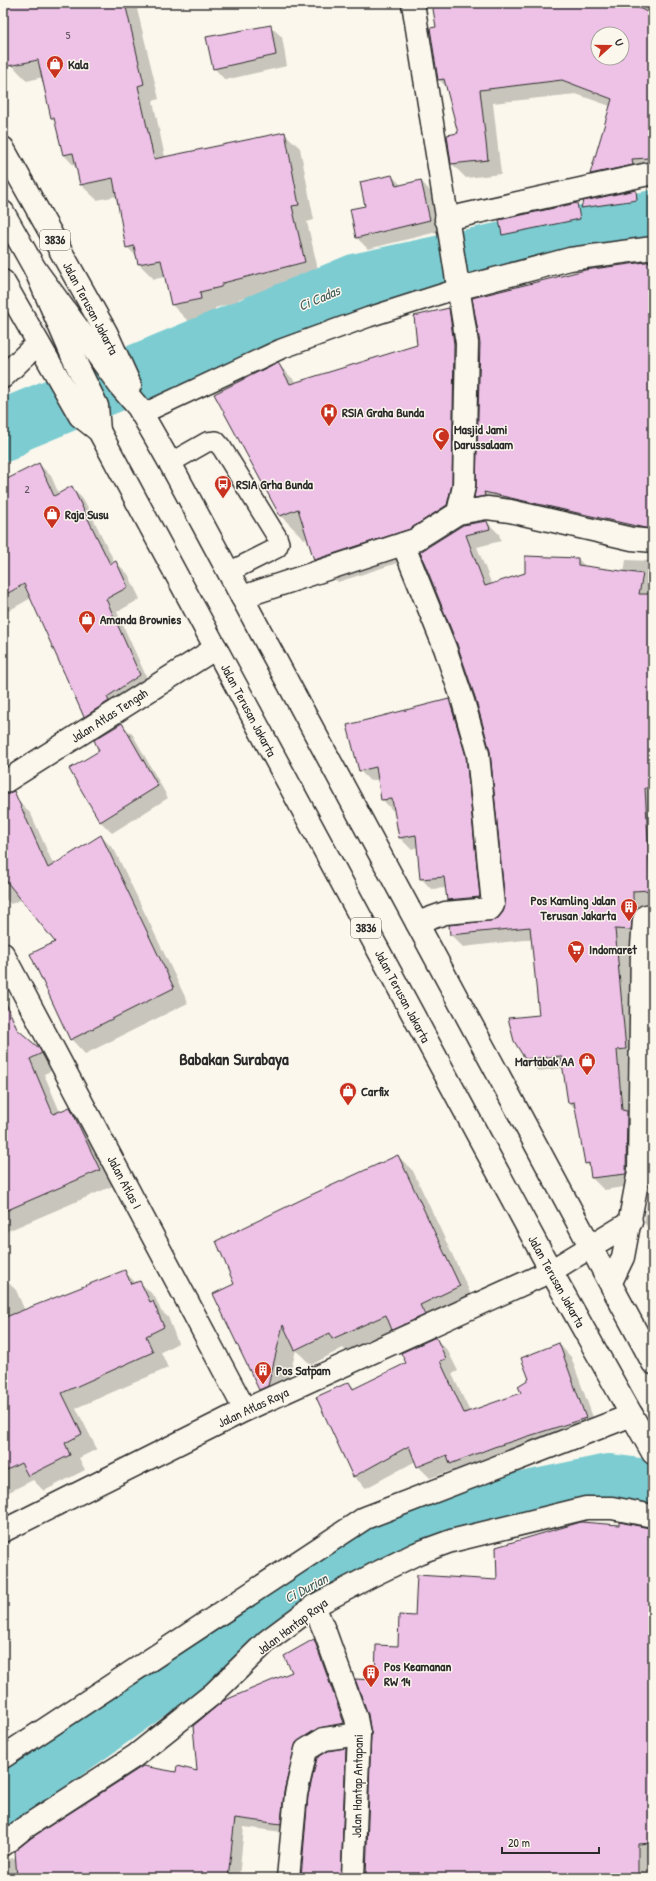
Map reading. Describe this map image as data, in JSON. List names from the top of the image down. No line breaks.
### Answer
{"streets":{"street":["3836","Jalan Terusan Jakarta","Jalan Atlas Tengah","Jalan Atlas I","Jalan Atlas Raya","Jalan Hantap Raya","Jalan Hantap Antapani"]},"crossings":[["Jalan Terusan Jakarta","Jalan Atlas Tengah"],["Jalan Terusan Jakarta","Jalan Atlas Raya"],["Jalan Atlas I","Jalan Atlas Raya"],["Jalan Hantap Raya","Jalan Hantap Antapani"]],"districts":["Babakan Surabaya"],"water":["Ci Cadas","Ci Durian"],"places":{"shop":["Kala","Raja Susu","Amanda Brownies","Martabak AA","Carfix"],"hospital":["RSIA Graha Bunda"],"mosque":["Masjid Jami Darussalaam"],"bus stop":["RSIA Grha Bunda"],"building":["Pos Kamling Jalan Terusan Jakarta","Pos Satpam","Pos Keamanan RW 14"],"supermarket":["Indomaret"]},"house_numbers":["5","2"],"scale_bar":"20 m","north":"right"}
